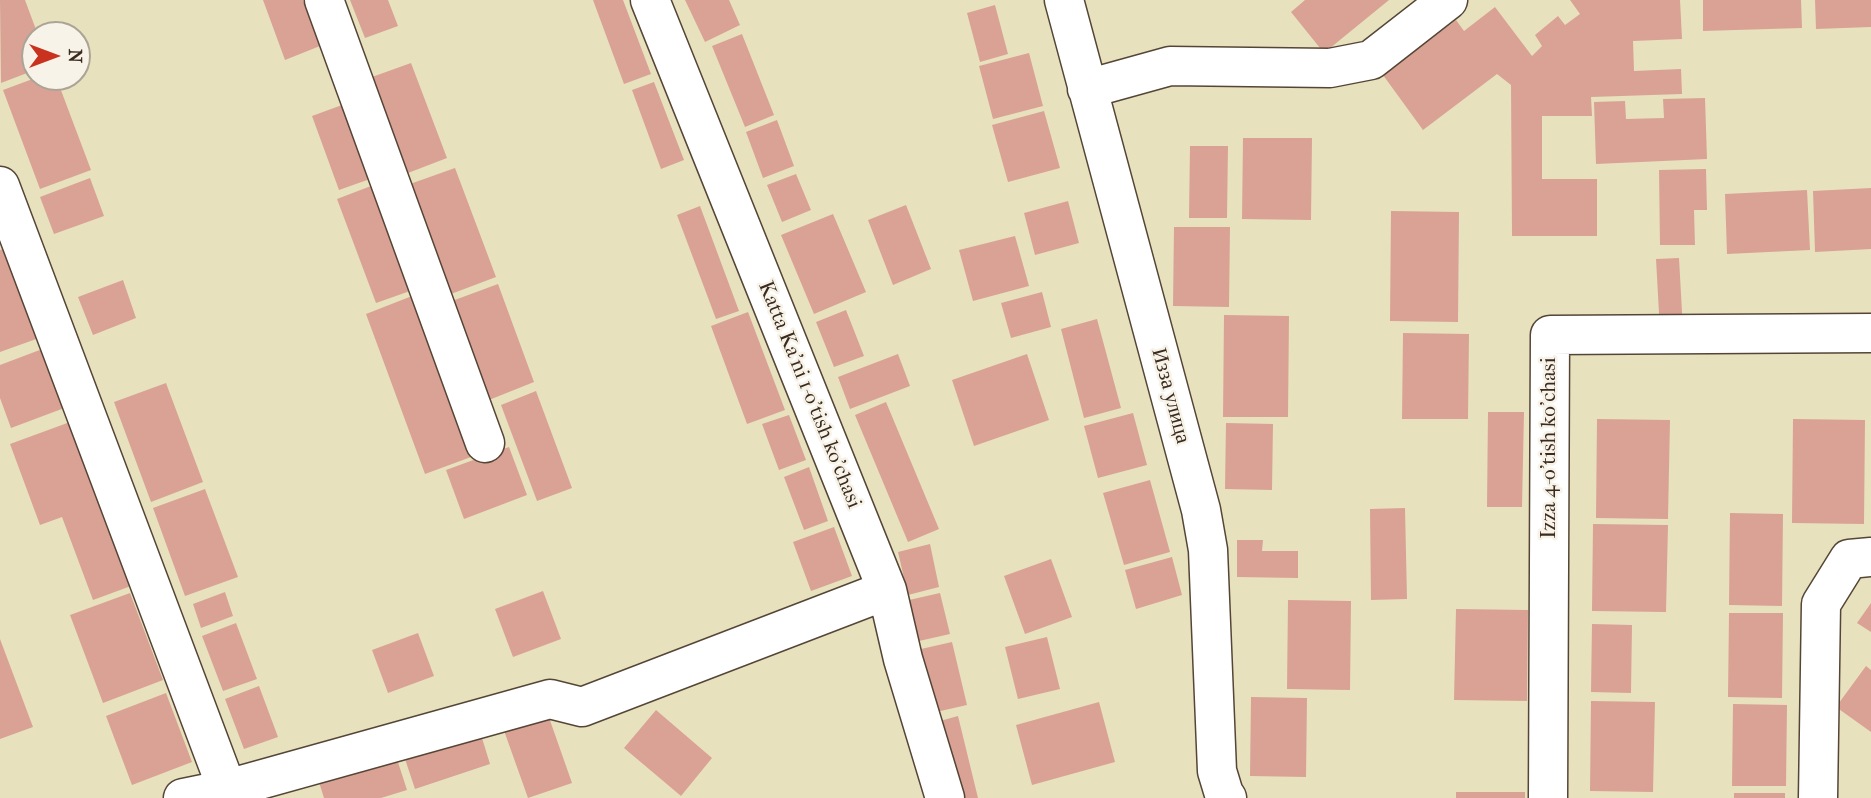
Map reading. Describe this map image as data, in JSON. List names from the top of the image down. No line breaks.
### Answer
{"streets":{"street":["Katta Ka'ni 1-o'tish ko'chasi","Изза улица","Izza 4-o'tish ko'chasi"]},"north":"right"}
